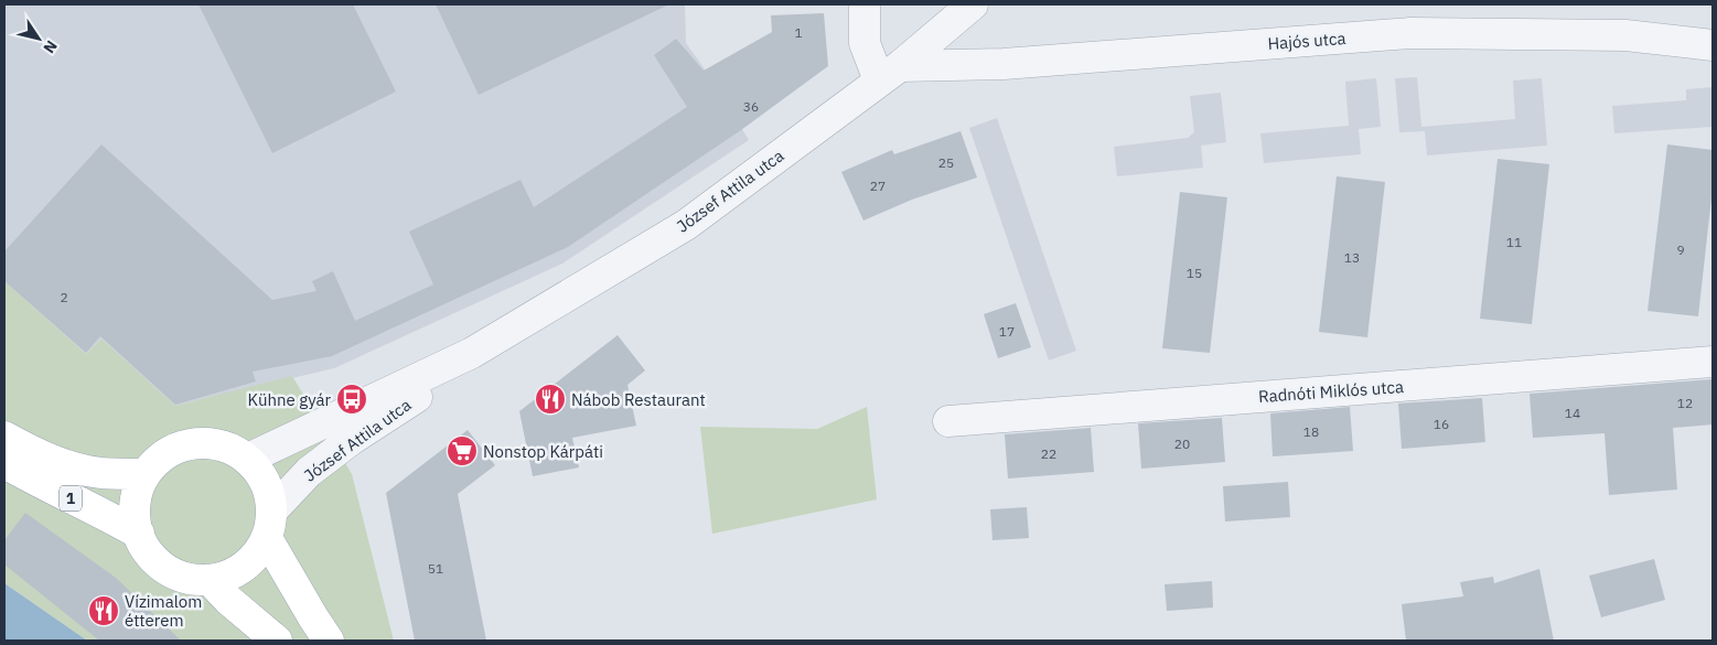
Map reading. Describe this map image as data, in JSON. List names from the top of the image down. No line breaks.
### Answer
{"streets":{"main road":["1"],"street":["Hajós utca","József Attila utca","Radnóti Miklós utca"]},"crossings":[["Hajós utca","József Attila utca"],["József Attila utca","1"]],"places":{"bus stop":["Kühne gyár"],"restaurant":["Nábob Restaurant","Vízimalom étterem"],"supermarket":["Nonstop Kárpáti"]},"house_numbers":["1","36","25","27","11","9","13","15","2","17","12","14","16","18","20","22","51"],"north":"bottom right"}
